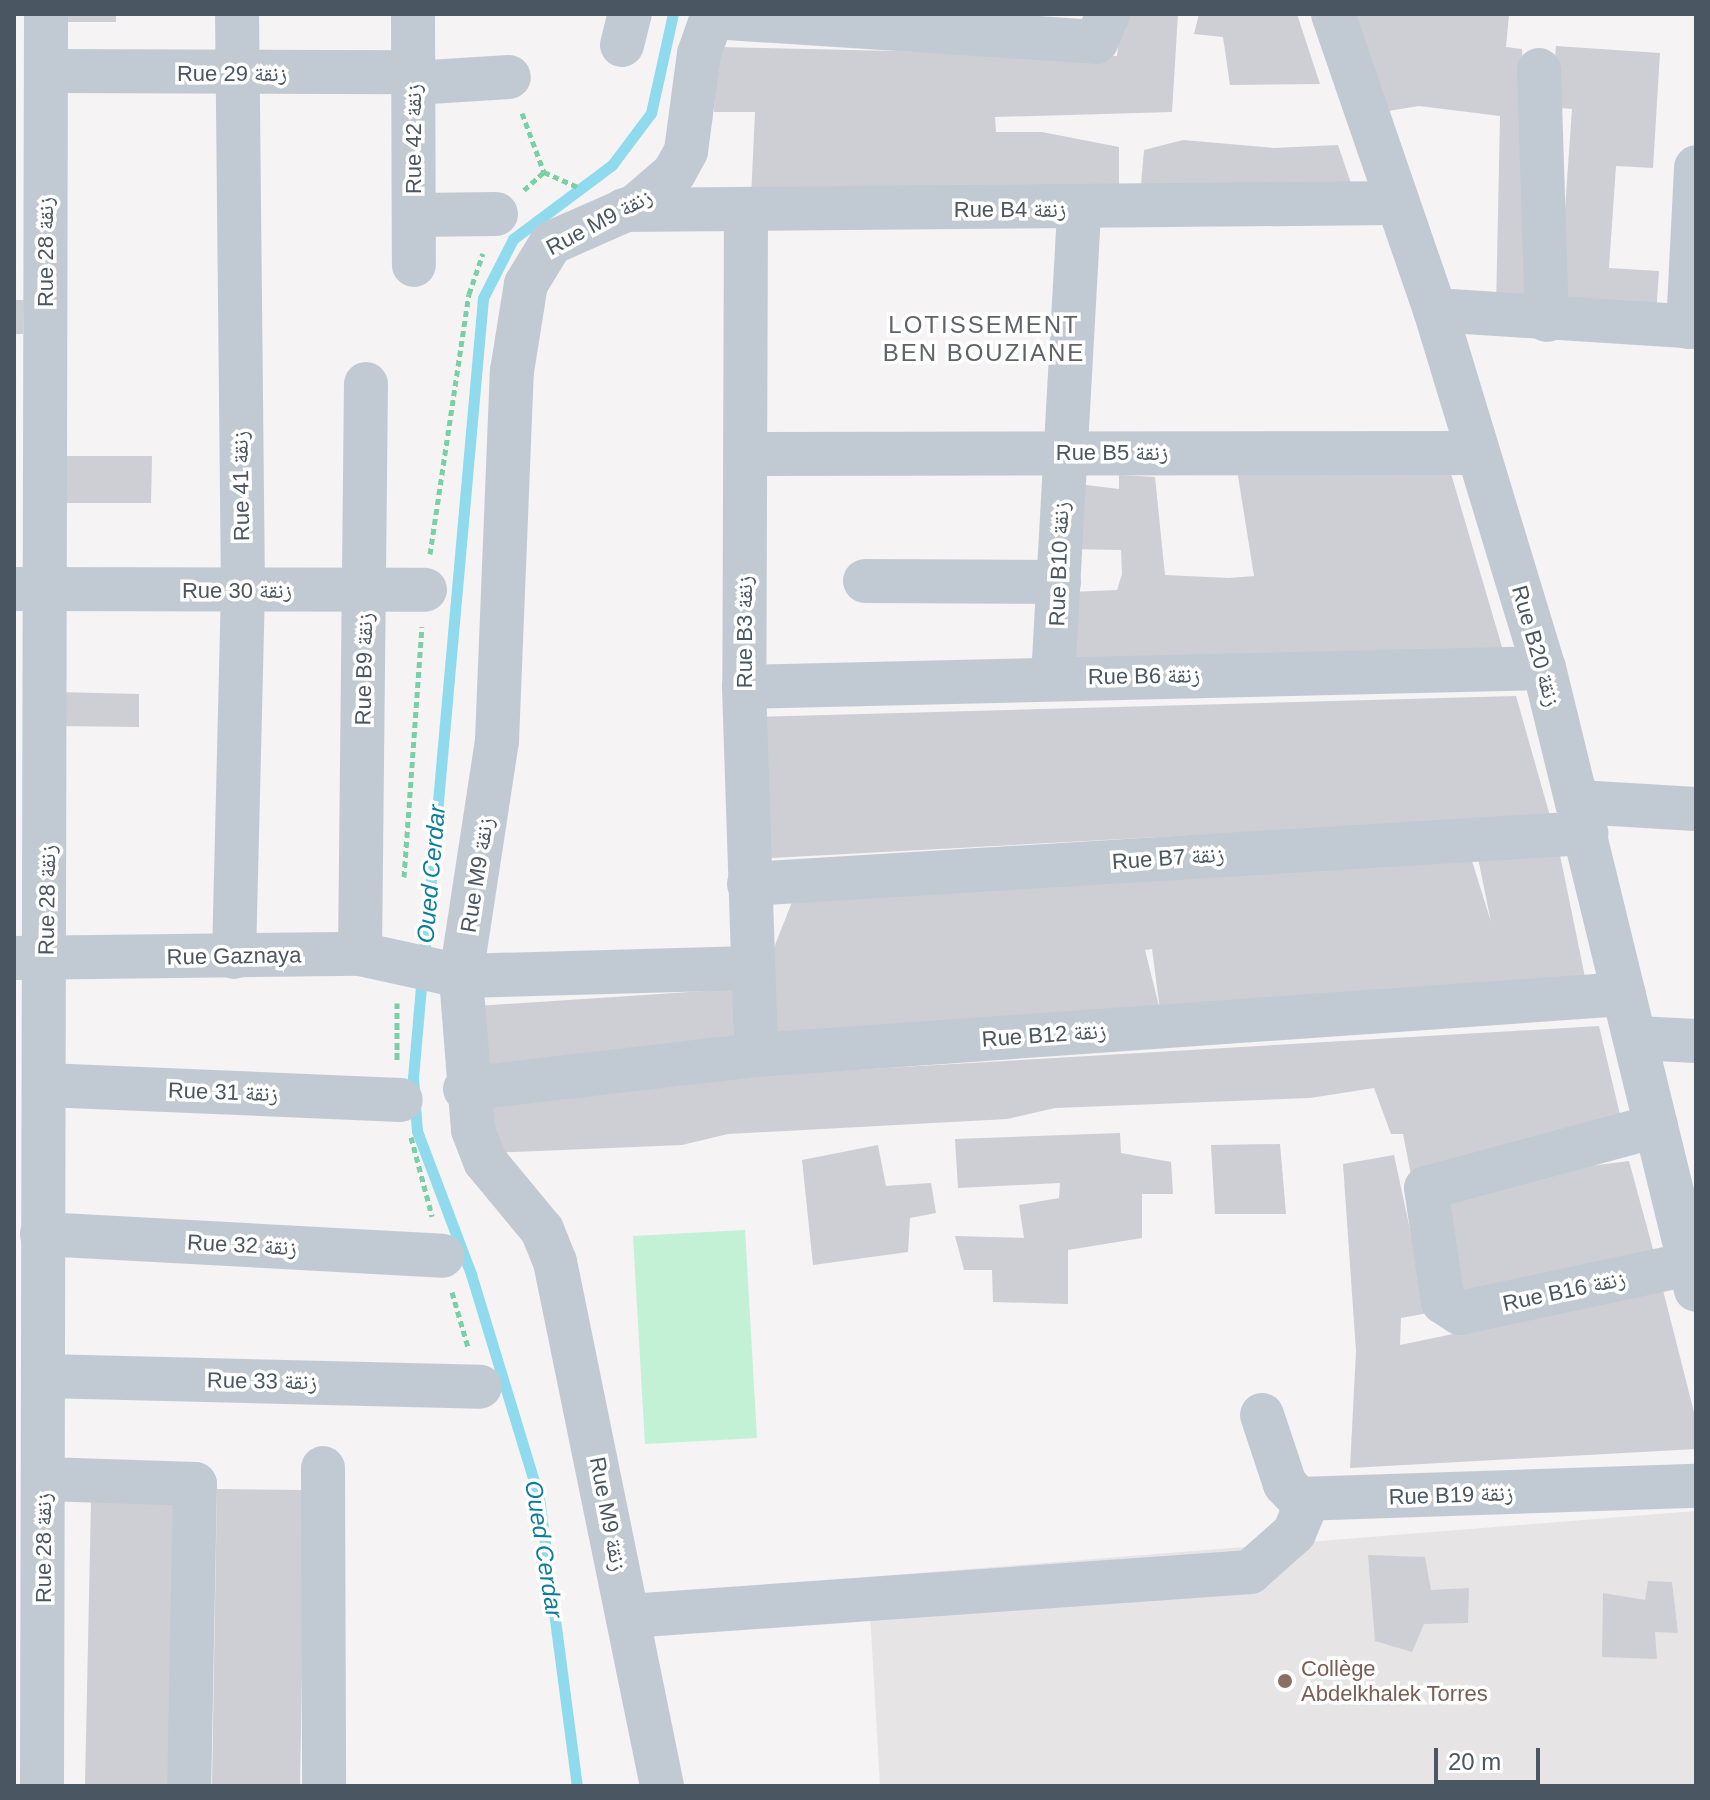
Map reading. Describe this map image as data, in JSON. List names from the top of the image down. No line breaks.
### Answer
{"streets":{"street":["Rue 29 زنقة","Rue 42 زنقة","Rue B4 زنقة","Rue M9 زنقة","Rue 28 زنقة","Rue B5 زنقة","Rue 41 زنقة","Rue B10 زنقة","Rue 30 زنقة","Rue B3 زنقة","Rue B20 زنقة","Rue B9 زنقة","Rue B6 زنقة","Rue B7 زنقة","Rue Gaznaya","Rue B12 زنقة","Rue 31 زنقة","Rue 32 زنقة","Rue B16 زنقة","Rue 33 زنقة","Rue B19 زنقة"]},"crossings":[["Rue 29 زنقة","Rue 42 زنقة"],["Rue 29 زنقة","Rue 28 زنقة"],["Rue 29 زنقة","Rue 41 زنقة"],["Rue B4 زنقة","Rue M9 زنقة"],["Rue B4 زنقة","Rue B10 زنقة"],["Rue B4 زنقة","Rue B3 زنقة"],["Rue B4 زنقة","Rue B20 زنقة"],["Rue M9 زنقة","Rue Gaznaya"],["Rue M9 زنقة","Rue B12 زنقة"],["Rue 28 زنقة","Rue 30 زنقة"],["Rue 28 زنقة","Rue Gaznaya"],["Rue 28 زنقة","Rue 31 زنقة"],["Rue 28 زنقة","Rue 32 زنقة"],["Rue 28 زنقة","Rue 33 زنقة"],["Rue B5 زنقة","Rue B10 زنقة"],["Rue B5 زنقة","Rue B3 زنقة"],["Rue B5 زنقة","Rue B20 زنقة"],["Rue 41 زنقة","Rue 30 زنقة"],["Rue 41 زنقة","Rue Gaznaya"],["Rue B10 زنقة","Rue B6 زنقة"],["Rue 30 زنقة","Rue B9 زنقة"],["Rue B3 زنقة","Rue B6 زنقة"],["Rue B3 زنقة","Rue B7 زنقة"],["Rue B3 زنقة","Rue Gaznaya"],["Rue B3 زنقة","Rue B12 زنقة"],["Rue B20 زنقة","Rue B6 زنقة"],["Rue B20 زنقة","Rue B7 زنقة"],["Rue B20 زنقة","Rue B12 زنقة"],["Rue B20 زنقة","Rue B16 زنقة"],["Rue B9 زنقة","Rue Gaznaya"]],"districts":["LOTISSEMENT BEN BOUZIANE"],"water":["Oued Cerdar"],"places":["Collège Abdelkhalek Torres"],"scale_bar":"20 m"}
